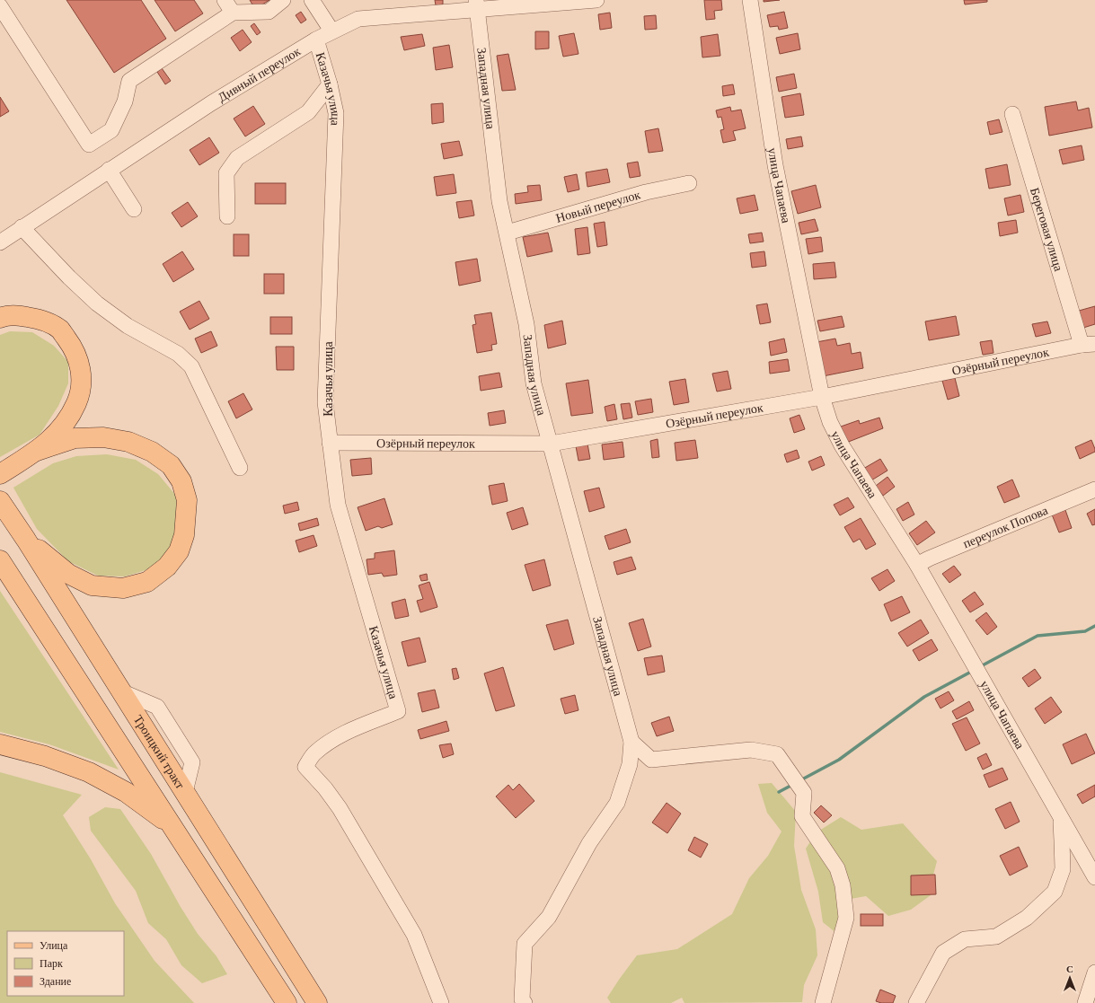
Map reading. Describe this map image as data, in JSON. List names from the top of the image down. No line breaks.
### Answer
{"streets":{"main road":["Троицкий тракт"],"street":["Дивный переулок","Западная улица","Казачья улица","улица Чапаева","Новый переулок","Береговая улица","Озёрный переулок","переулок Попова"]},"crossings":[["Дивный переулок","Западная улица"],["Дивный переулок","Казачья улица"],["Западная улица","Новый переулок"],["Западная улица","Озёрный переулок"],["Казачья улица","Озёрный переулок"],["улица Чапаева","Озёрный переулок"],["улица Чапаева","переулок Попова"],["Береговая улица","Озёрный переулок"]],"legend":["Улица","Парк","Здание"],"north":"top"}
